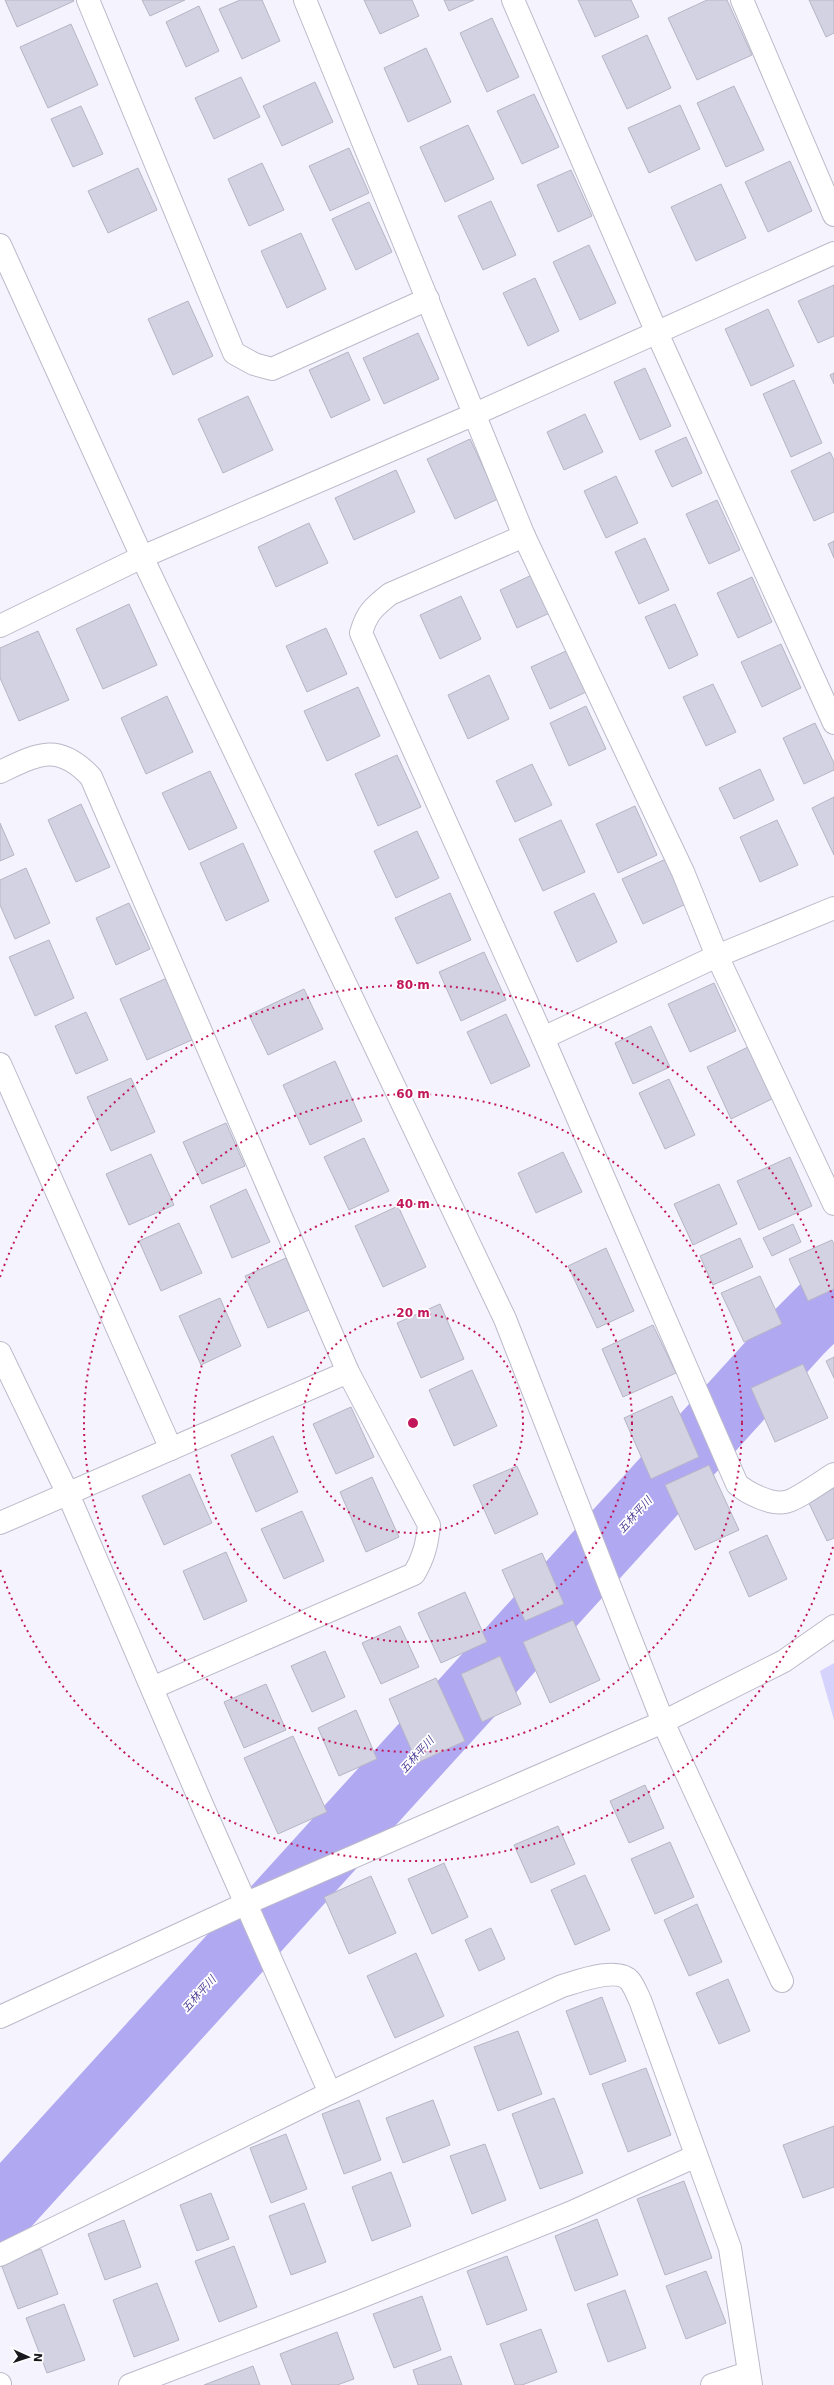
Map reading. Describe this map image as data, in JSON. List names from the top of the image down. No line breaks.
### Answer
{"water":["五林平川"],"north":"right","rings":["80 m","60 m","40 m","20 m"]}
